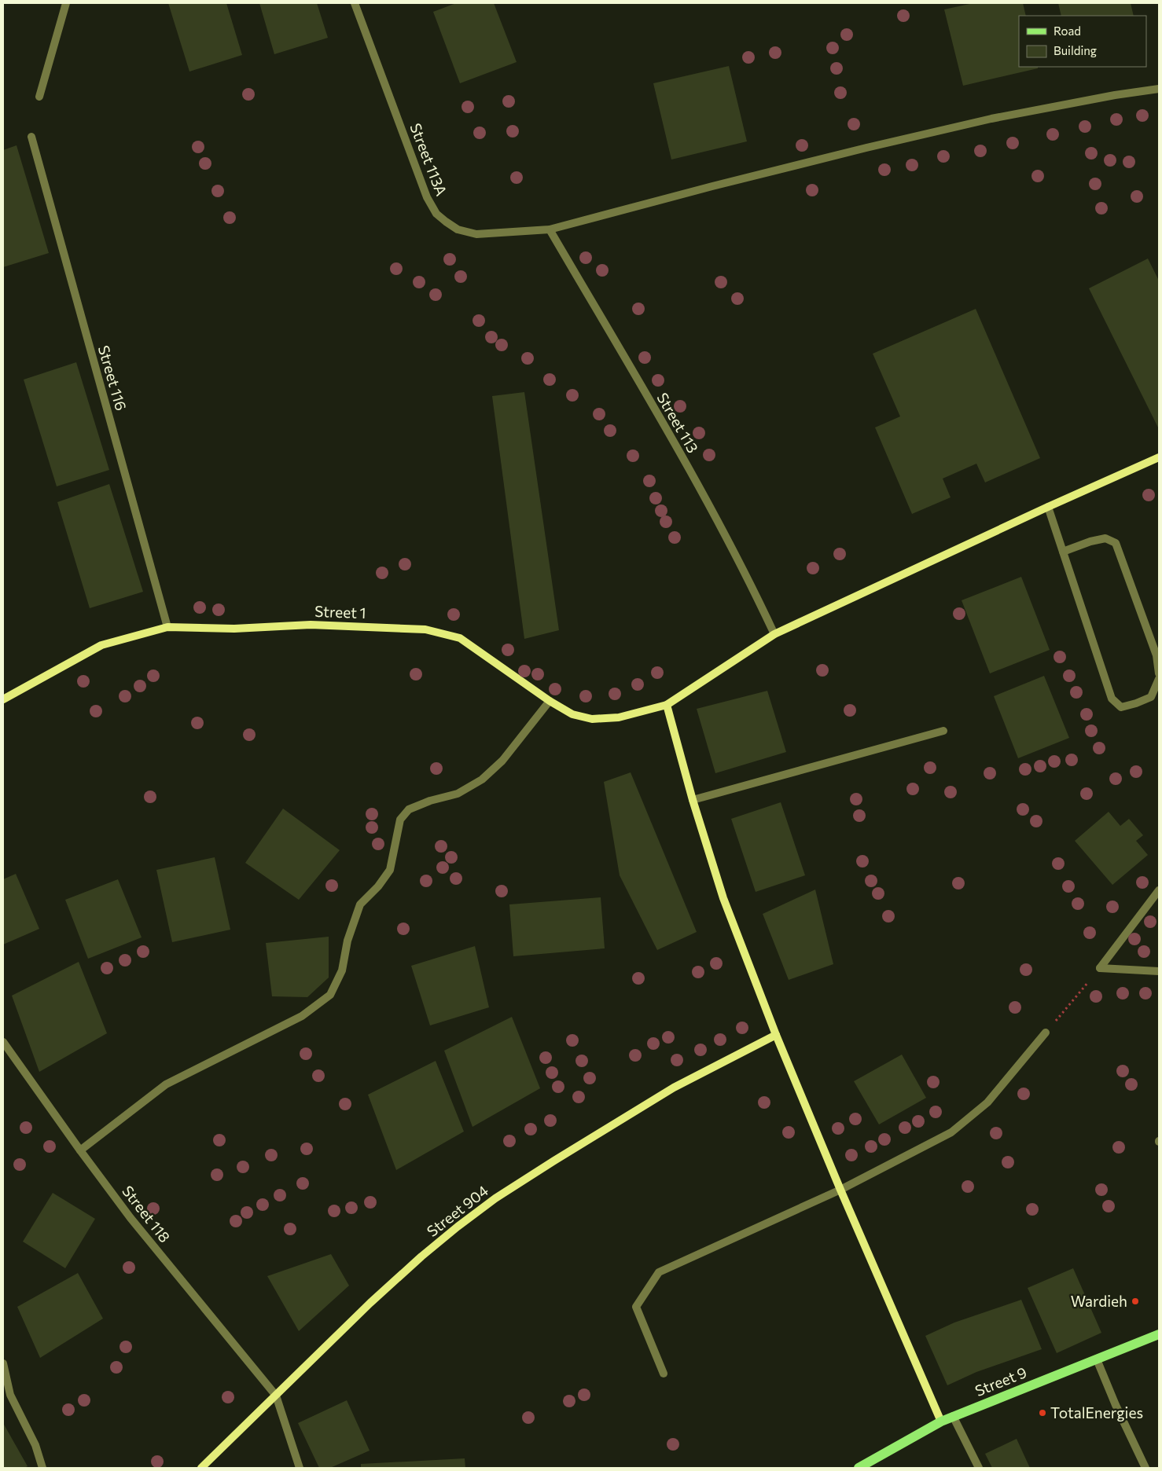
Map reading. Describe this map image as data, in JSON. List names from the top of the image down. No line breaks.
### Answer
{"streets":{"main road":["Street 1","Street 904","Street 9"],"street":["Street 113A","Street 116","Street 113","Street 118"]},"crossings":[["Street 113A","Street 113"],["Street 116","Street 1"],["Street 113","Street 1"],["Street 904","Street 118"]],"places":["Wardieh","TotalEnergies"],"legend":["Road","Building"]}
